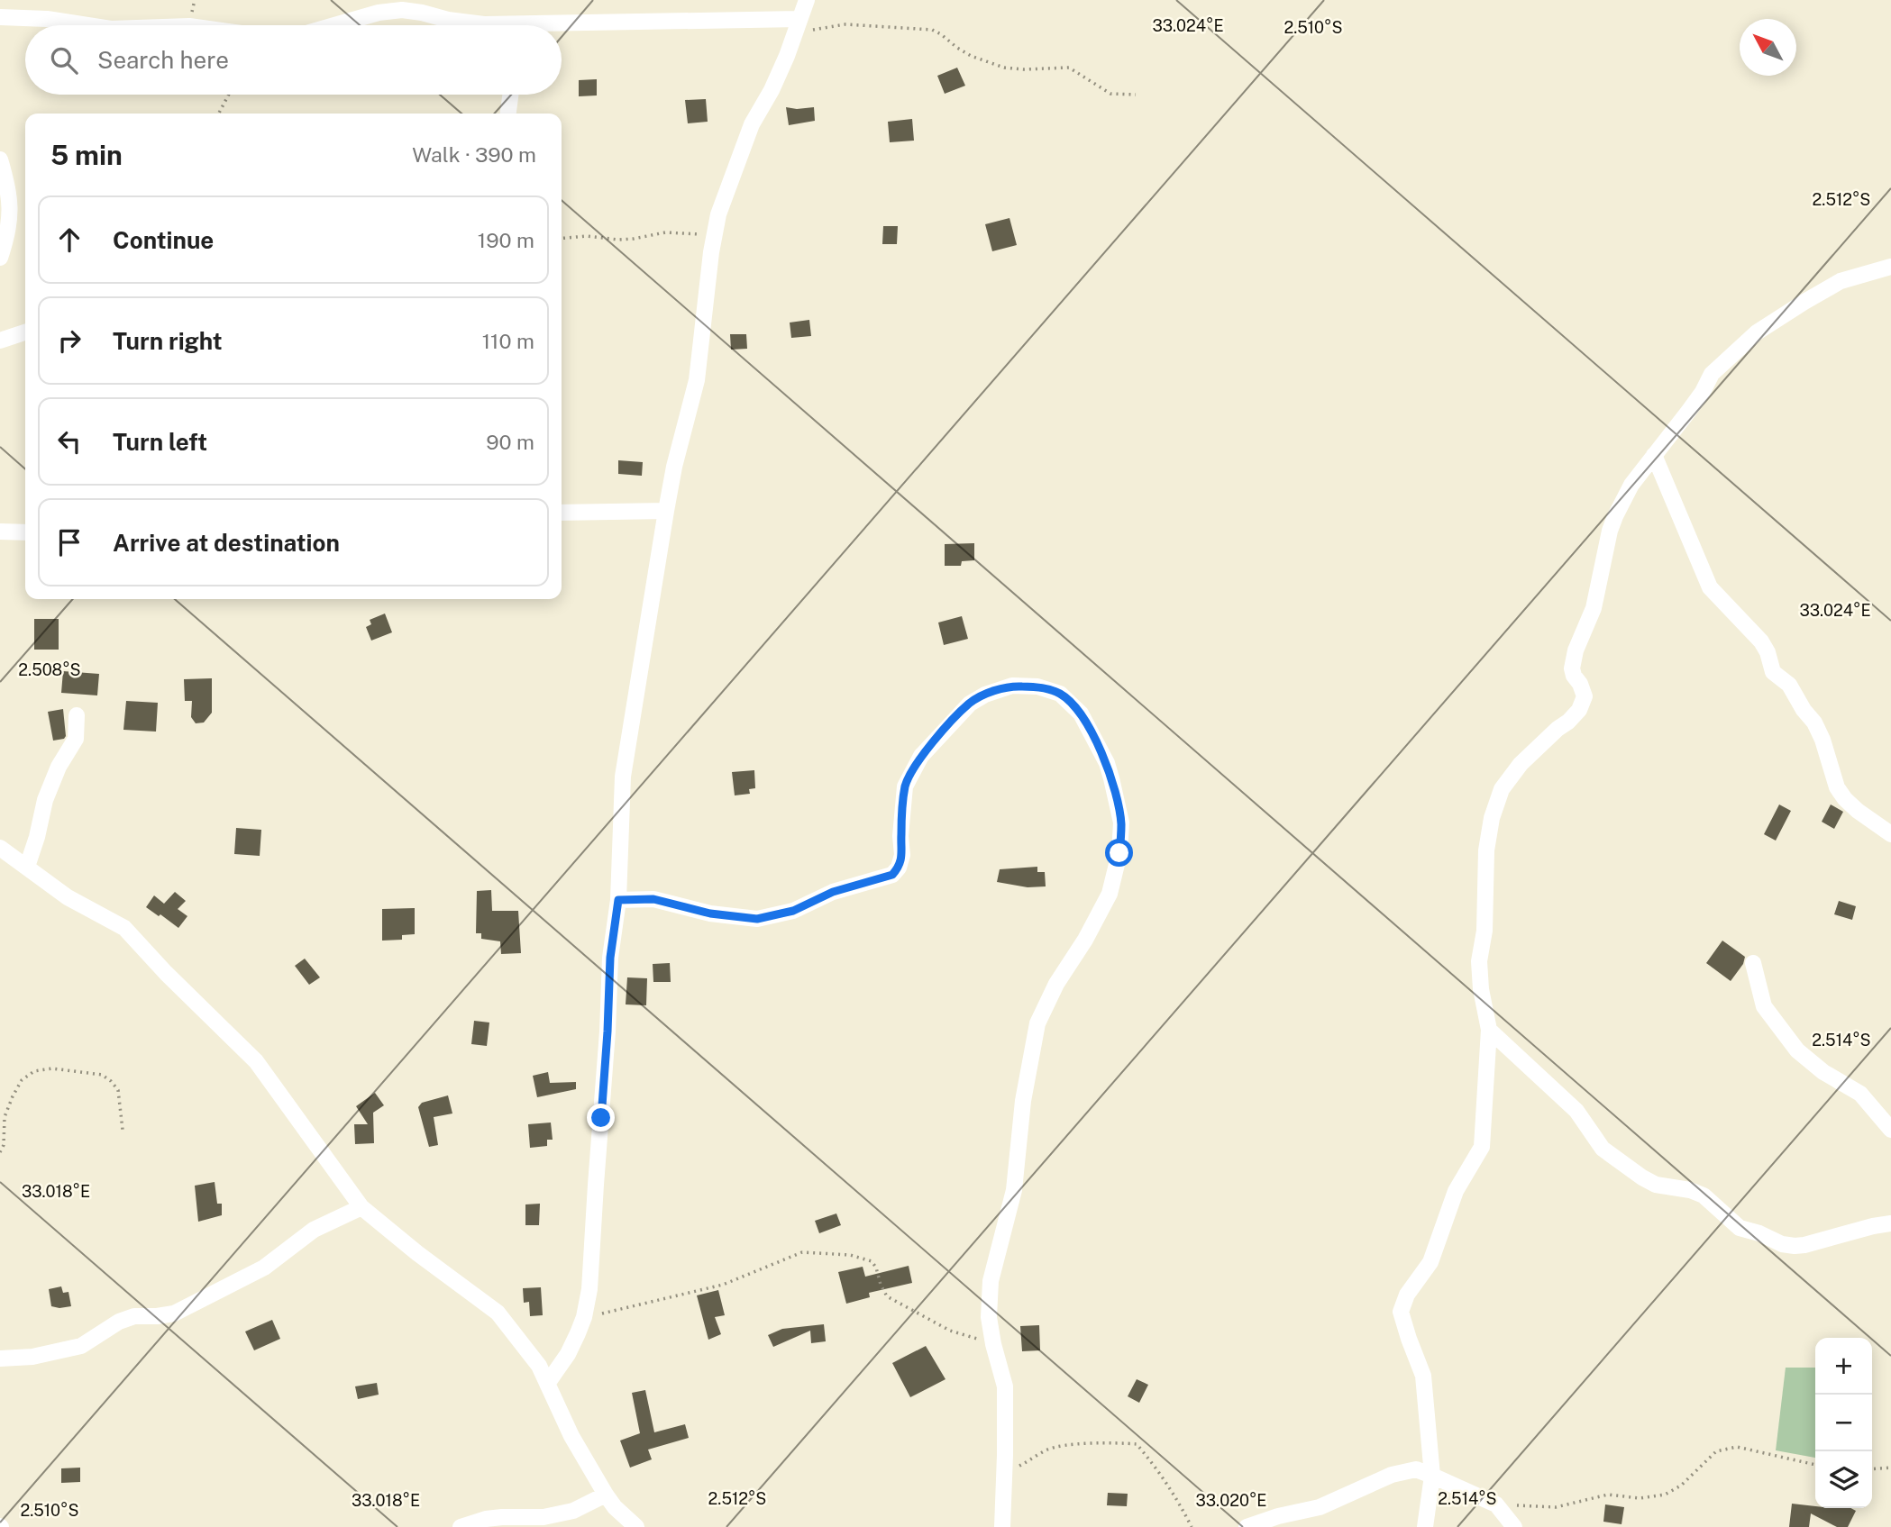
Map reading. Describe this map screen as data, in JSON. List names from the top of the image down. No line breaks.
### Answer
{"north":"top left","page":{"search":"Search here","heading":["5 min","Walk · 390 m"],"list":[["Continue","190 m"],["Turn right","110 m"],["Turn left","90 m"],"Arrive at destination"],"map_buttons":["+","−"]},"coordinates":["33.024°E","2.510°S","2.512°S","2.508°S","2.514°S","33.018°E","33.020°E"]}
